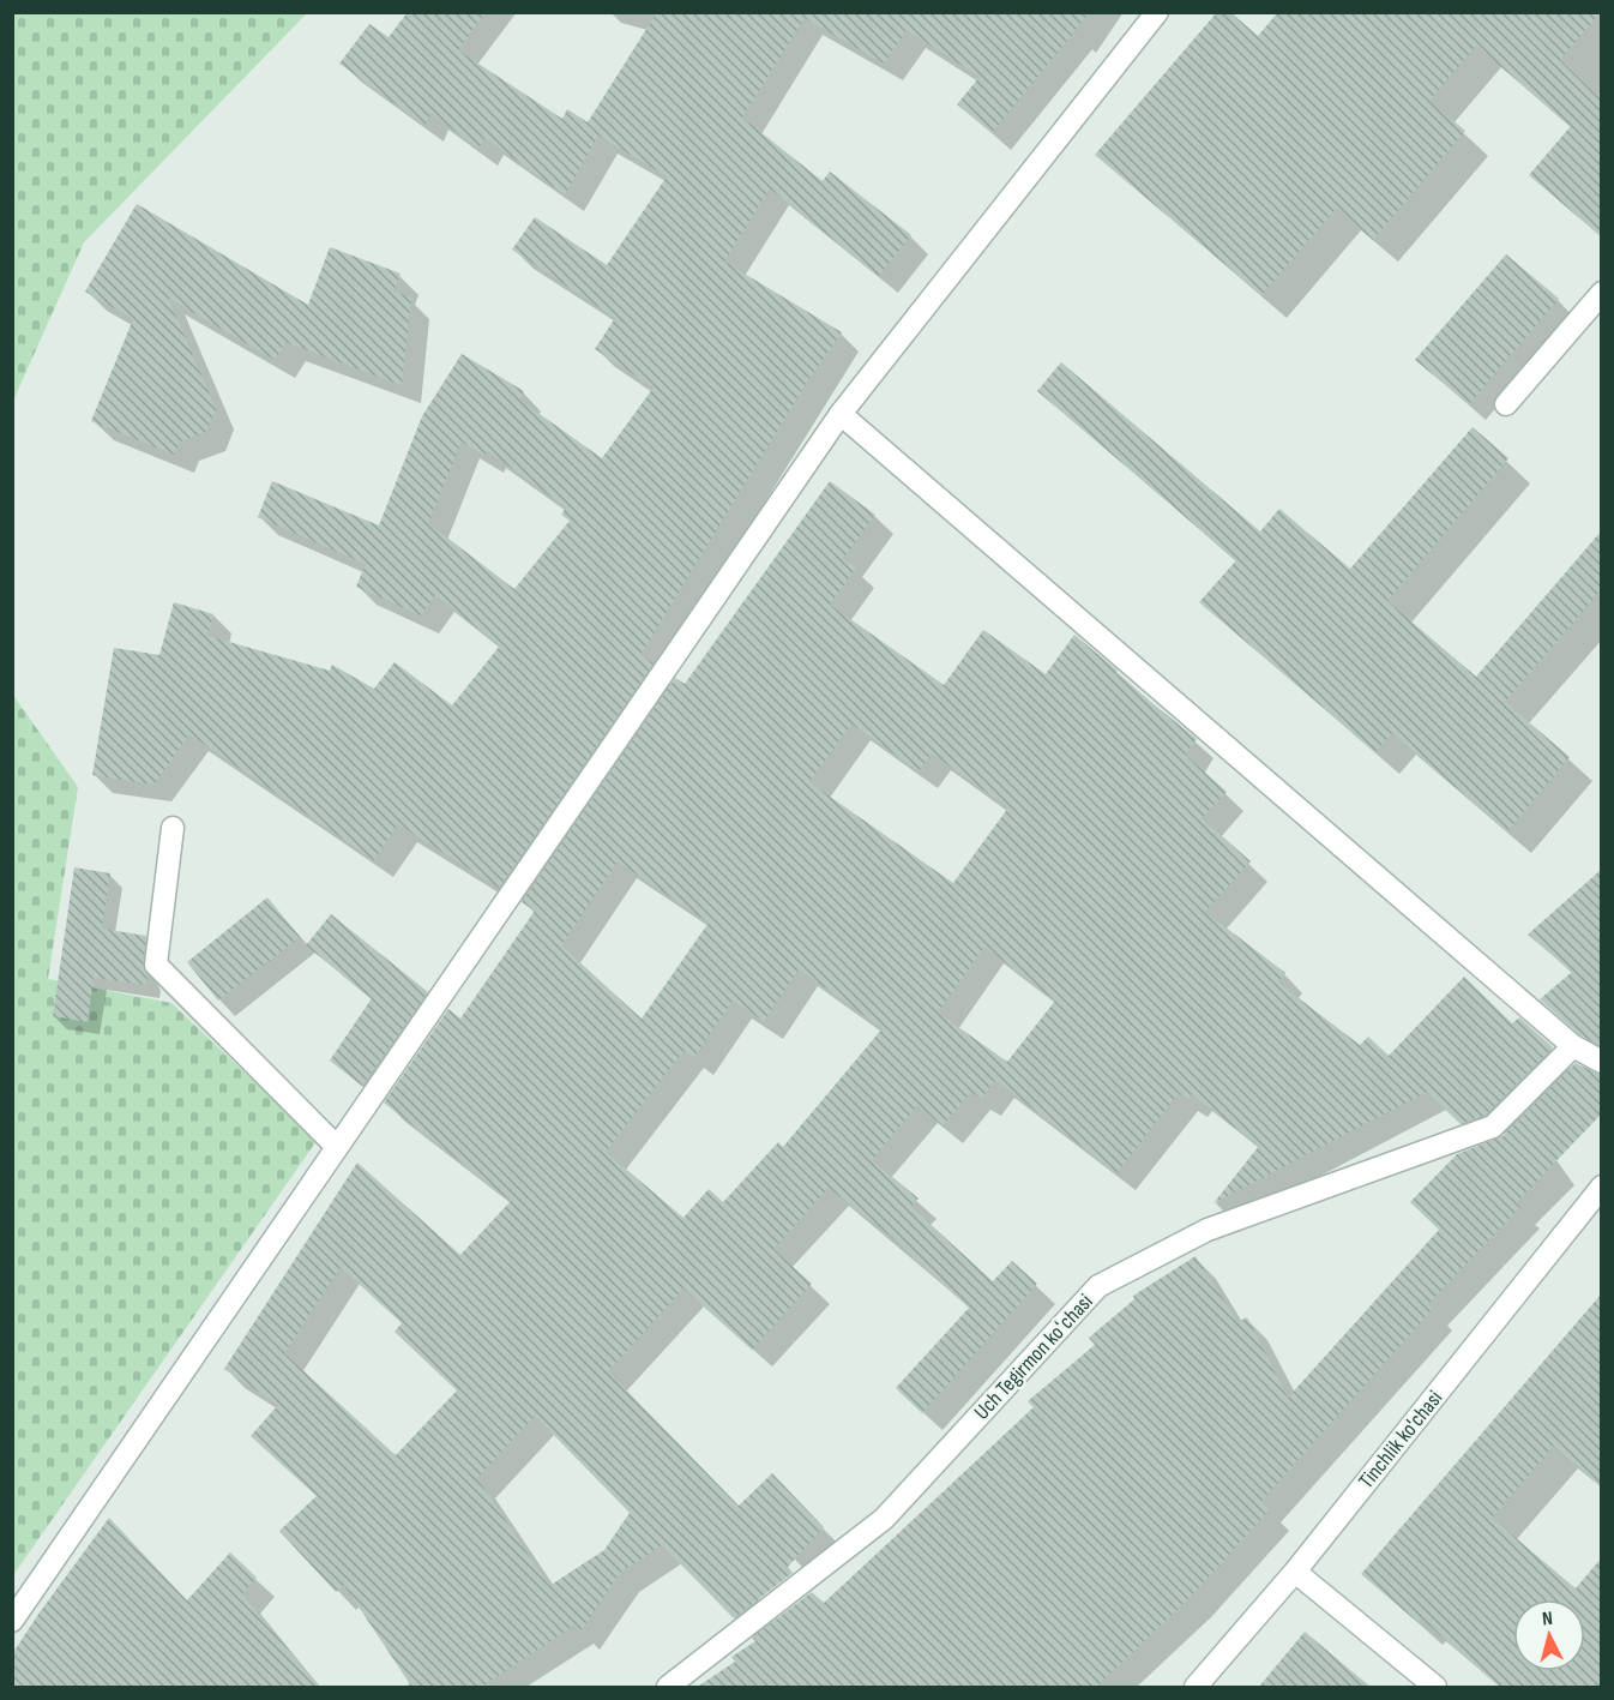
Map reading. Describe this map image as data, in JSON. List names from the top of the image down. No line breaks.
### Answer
{"streets":{"street":["Uch Tegirmon koʻchasi","Tinchlik ko'chasi"]},"north":"top"}
